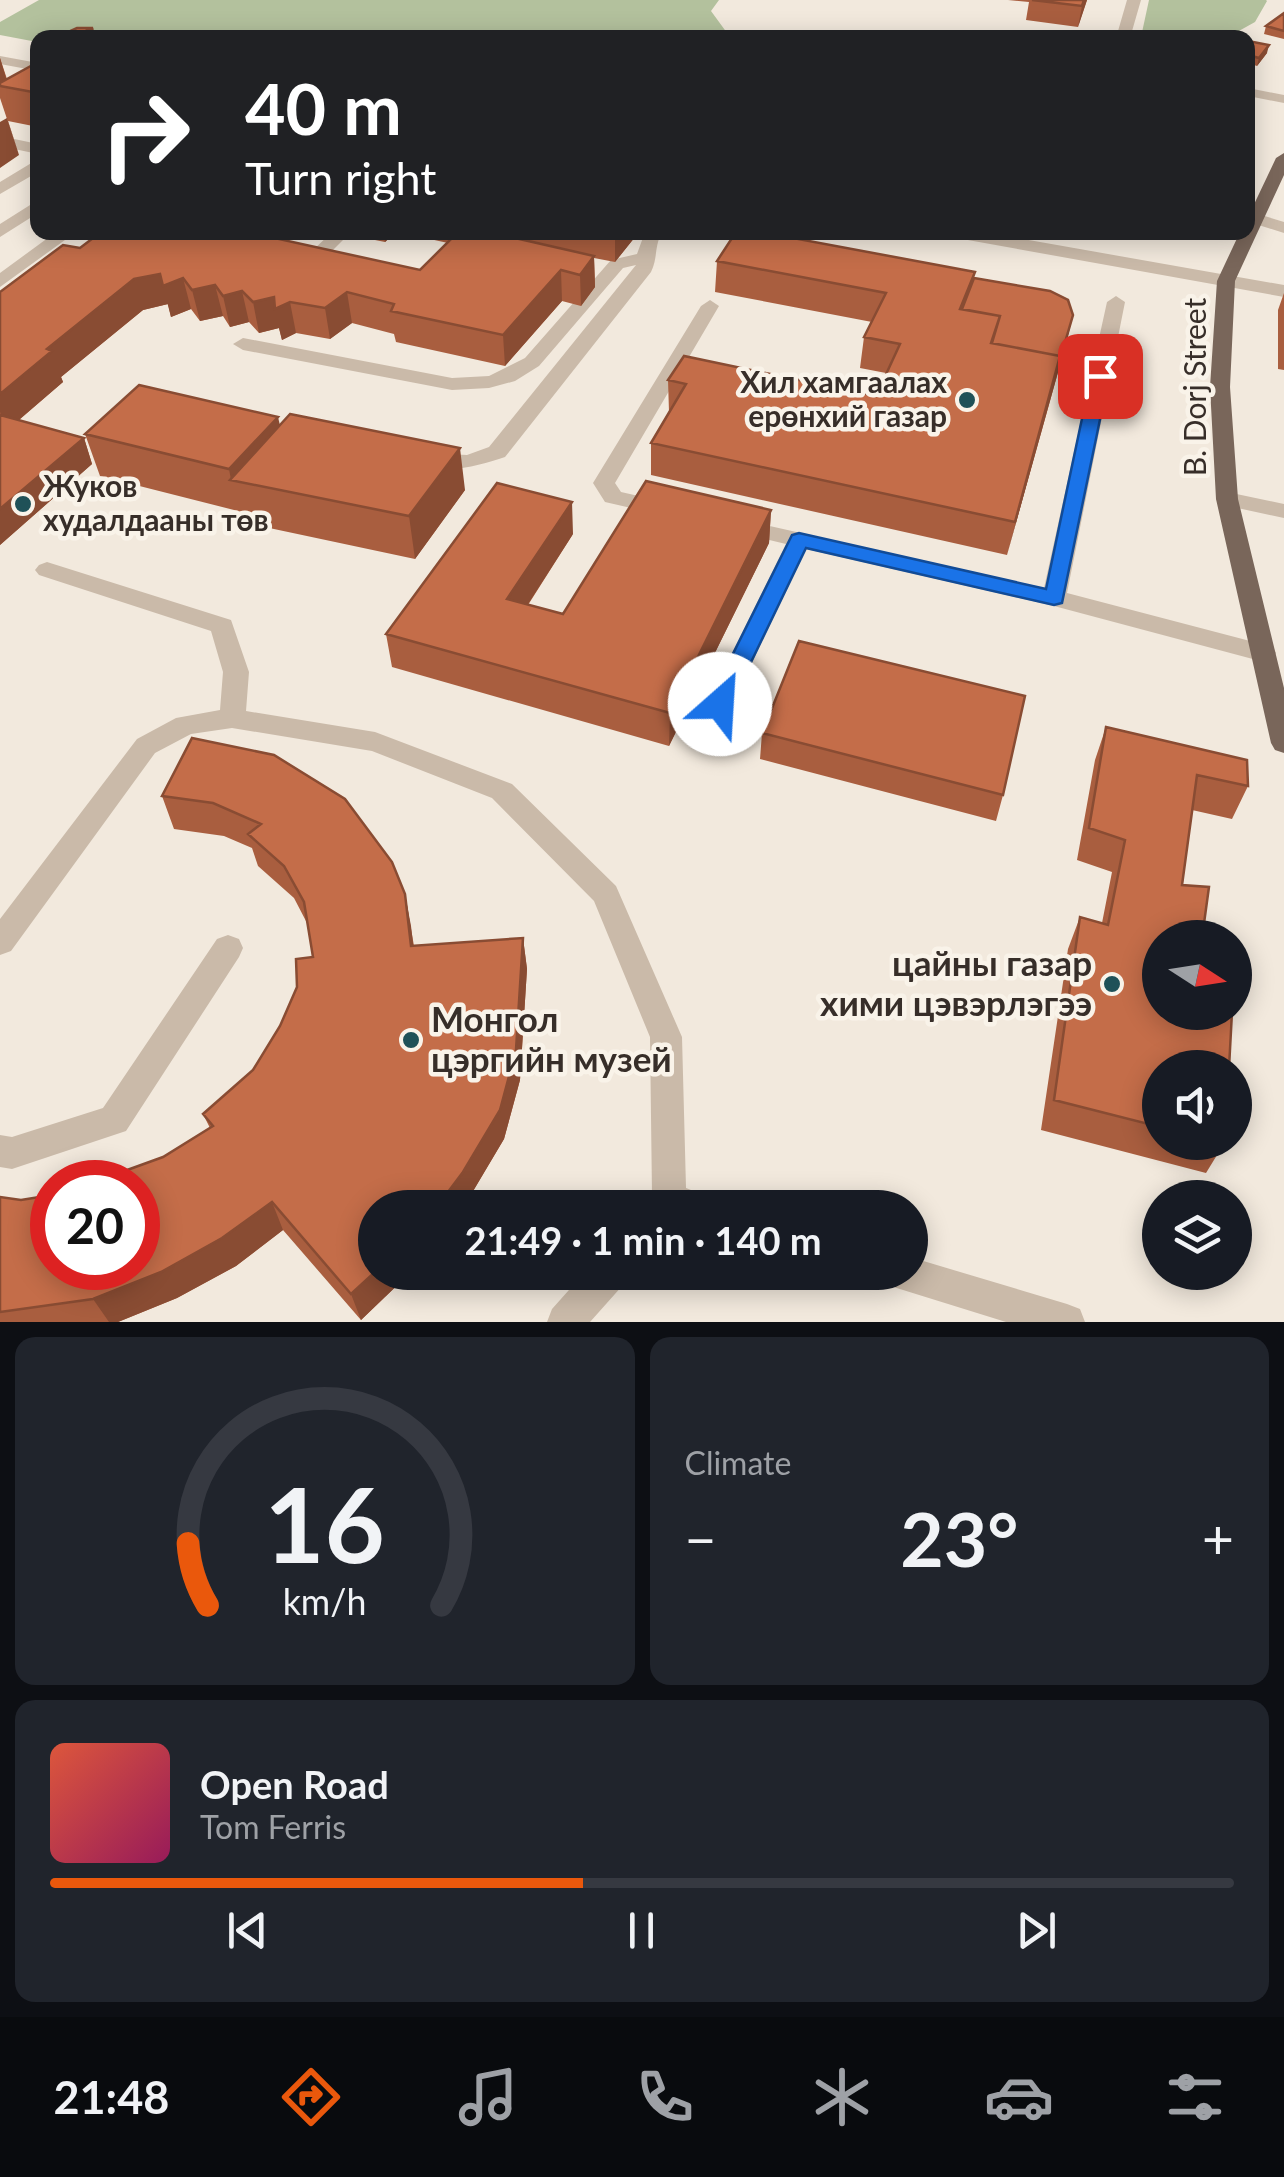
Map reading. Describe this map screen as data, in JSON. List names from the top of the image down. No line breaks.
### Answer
{"streets":{"main road":["B. Dorj Street"]},"places":["Хил хамгаалах ерөнхий газар","Жуков худалдааны төв","цайны газар хими цэвэрлэгээ","Монгол цэргийн музей"],"north":"right","page":{"turn":["40 m","Turn right"],"limit":"20","trip":"21:49 · 1 min · 140 m","tile":"Climate","heat":["−","23°","+"],"song":["Open Road","Tom Ferris"],"tabs":"21:48","gauge":["16","km/h"]}}
